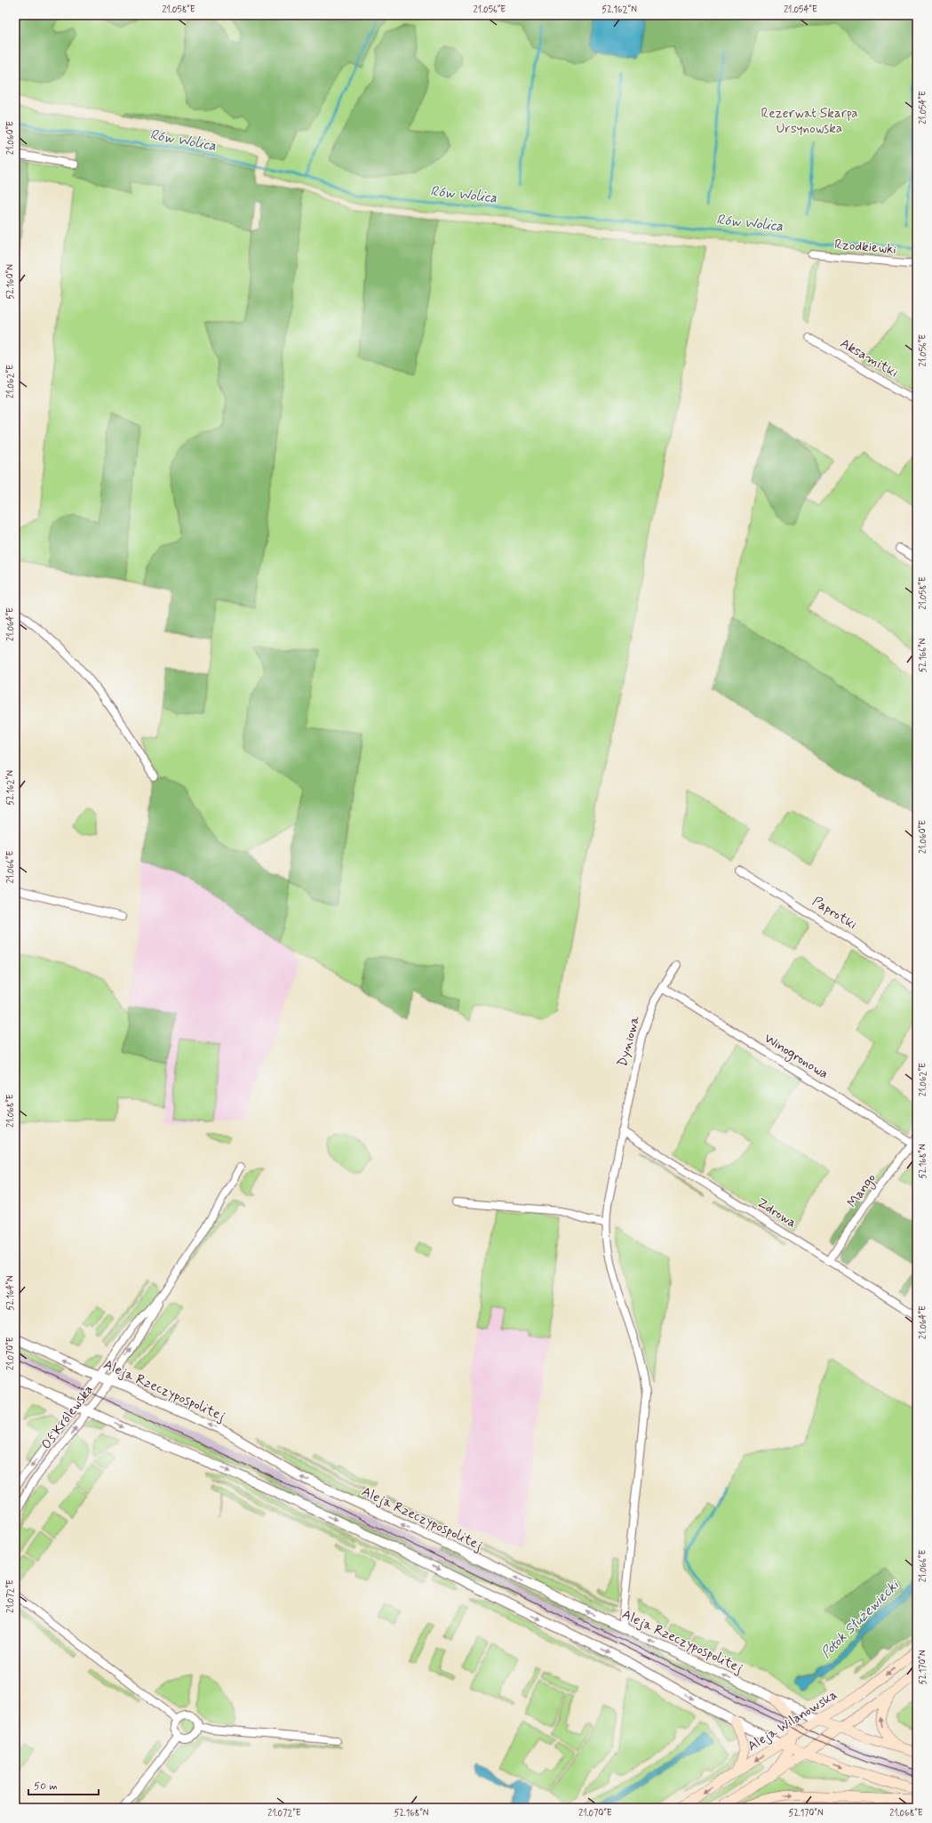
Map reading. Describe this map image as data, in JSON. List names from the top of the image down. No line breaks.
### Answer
{"streets":{"main road":["Aleja Wilanowska"],"street":["Rzodkiewki","Aksamitki","Paprotki","Dyniowa","Winogronowa","Mango","Zdrowa","Aleja Rzeczypospolitej","Oś Królewska"]},"crossings":[["Dyniowa","Winogronowa"],["Dyniowa","Zdrowa"],["Dyniowa","Aleja Rzeczypospolitej"],["Winogronowa","Mango"],["Mango","Zdrowa"],["Aleja Rzeczypospolitej","Oś Królewska"],["Aleja Rzeczypospolitej","Aleja Wilanowska"]],"water":["Rów Wolica","Potok Służewiecki"],"parks":["Rezerwat Skarpa Ursynowska"],"scale_bar":"50 m","coordinates":["21.058°E","21.056°E","52.162°N","21.054°E","21.060°E","52.160°N","21.062°E","21.064°E","52.166°N","21.066°E","21.068°E","52.168°N","52.164°N","21.070°E","21.072°E","52.170°N"]}
